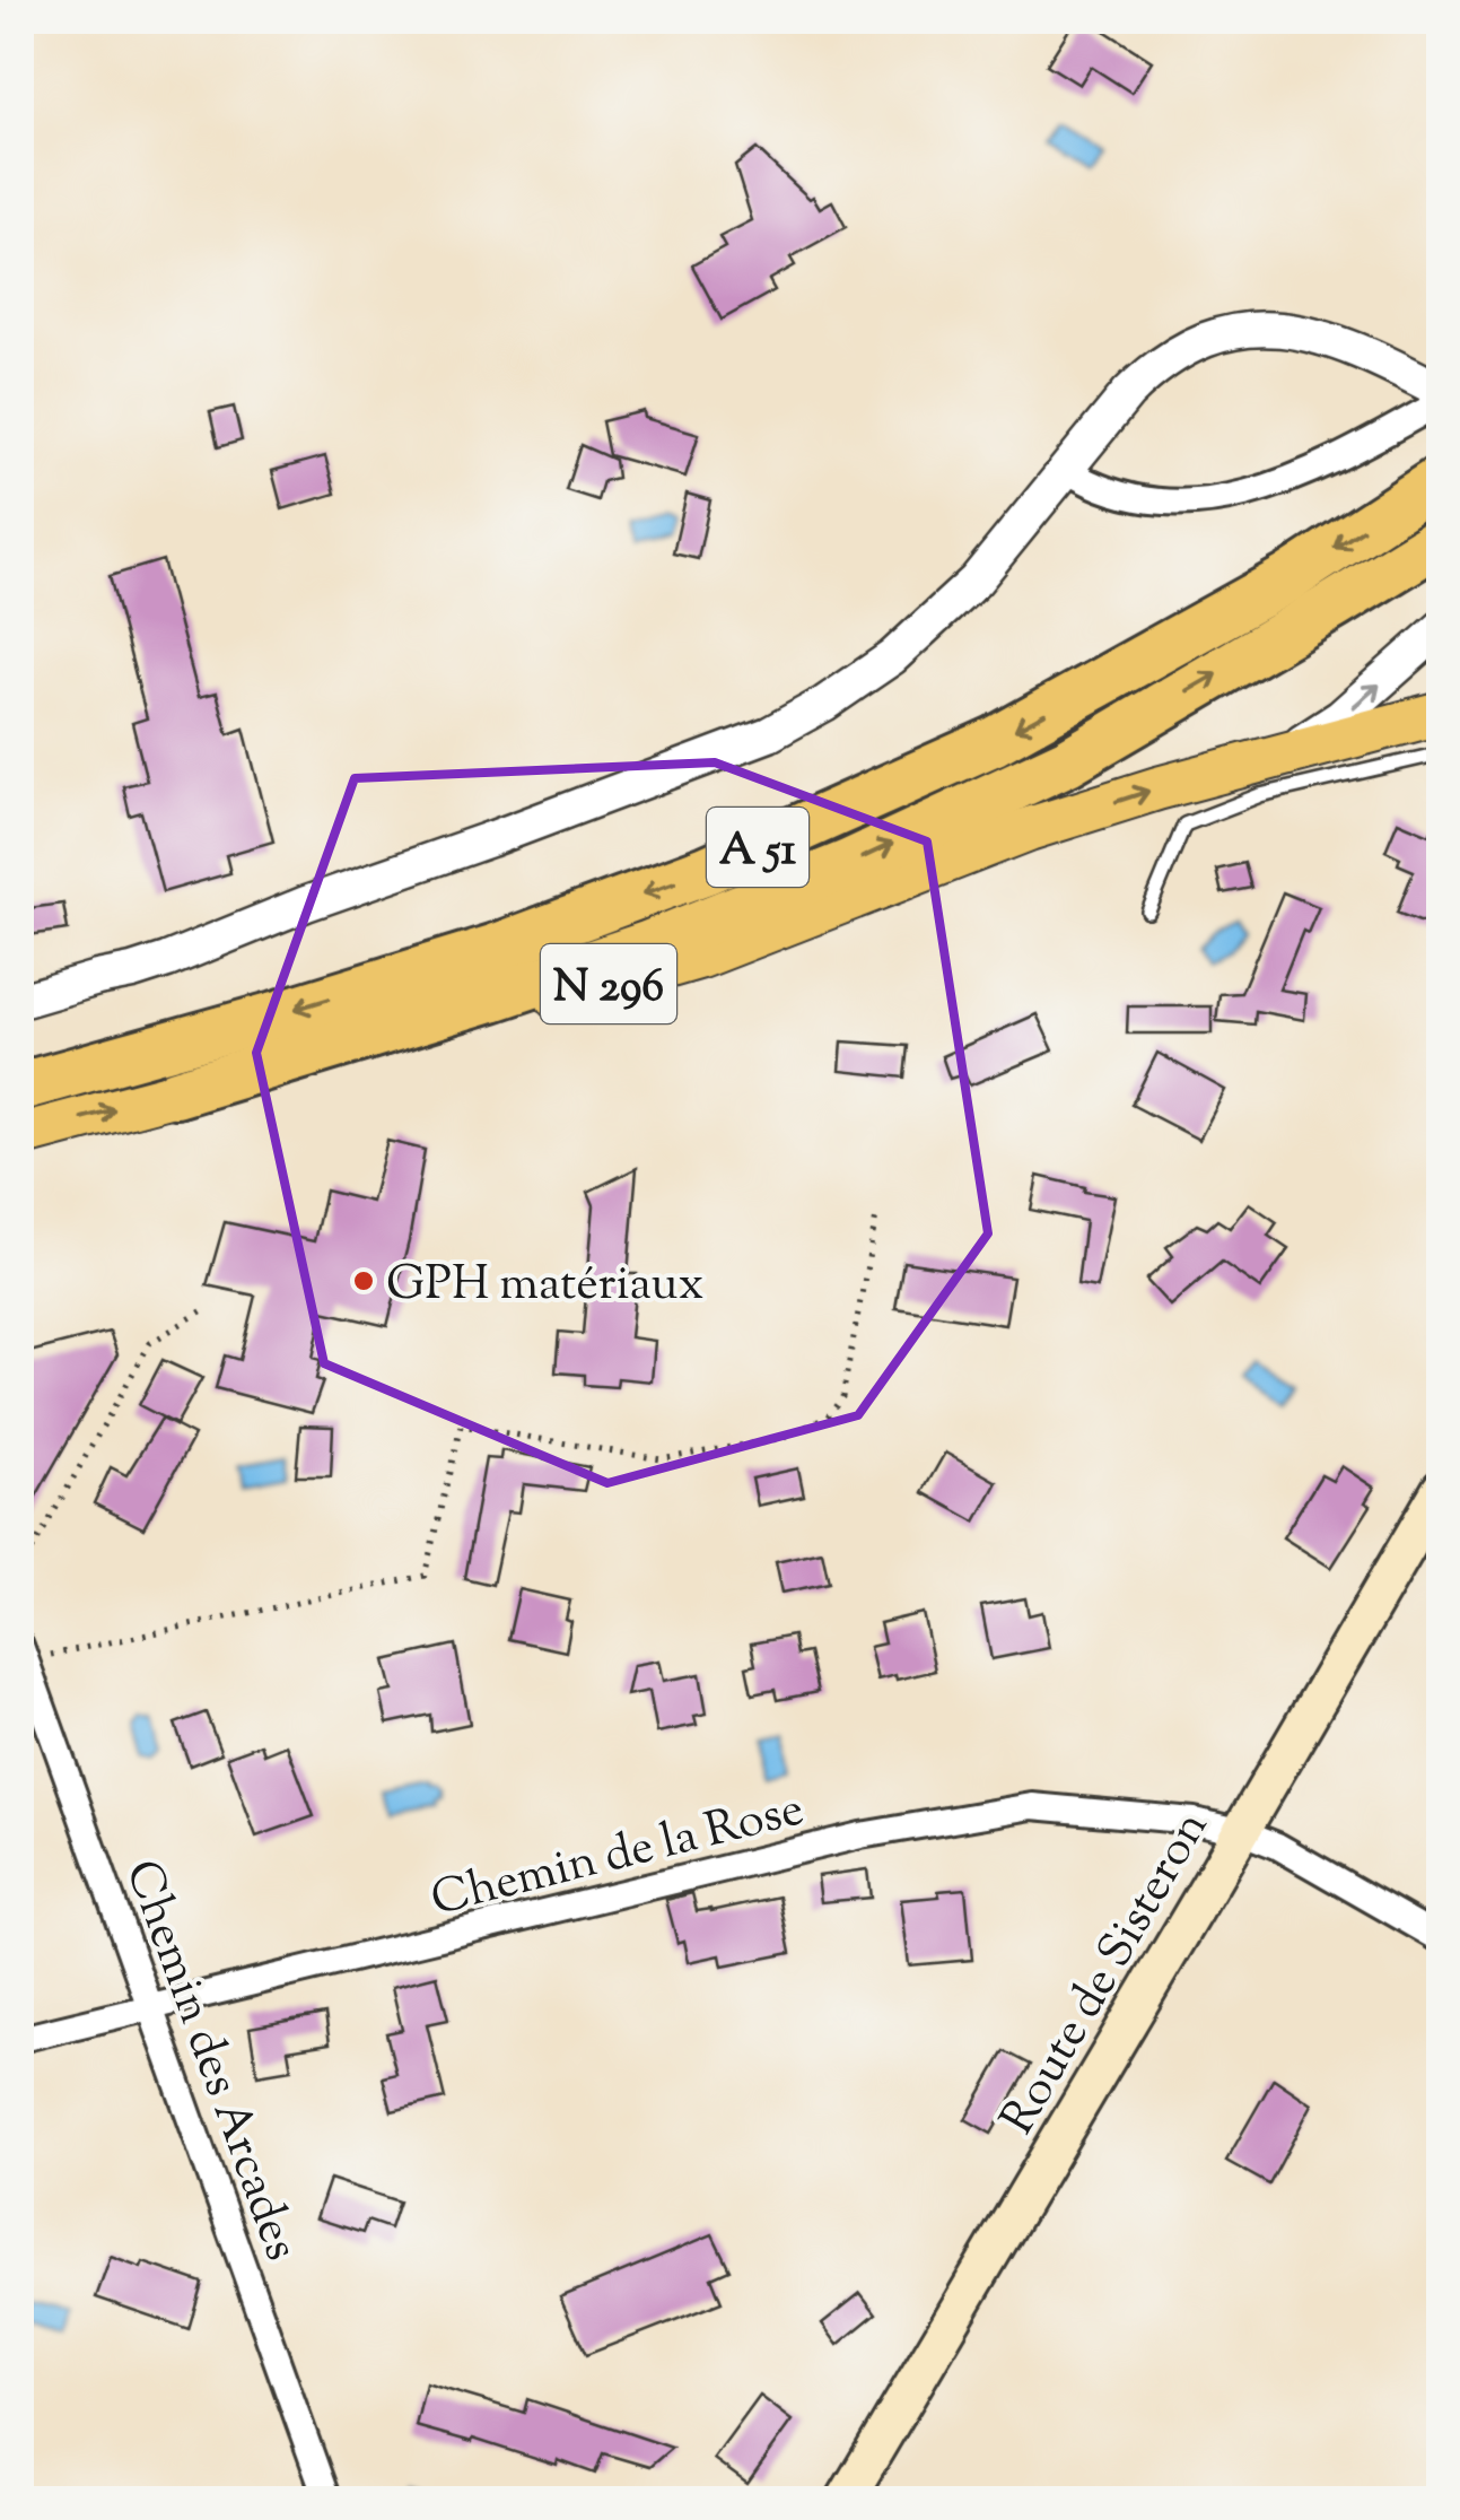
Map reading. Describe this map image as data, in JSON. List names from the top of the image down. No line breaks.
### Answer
{"streets":{"highway":["A 51","N 296"],"main road":["Route de Sisteron"],"street":["Chemin de la Rose","Chemin des Arcades"]},"crossings":[["A 51","N 296"],["Chemin de la Rose","Route de Sisteron"],["Chemin de la Rose","Chemin des Arcades"]],"places":["GPH matériaux"]}
